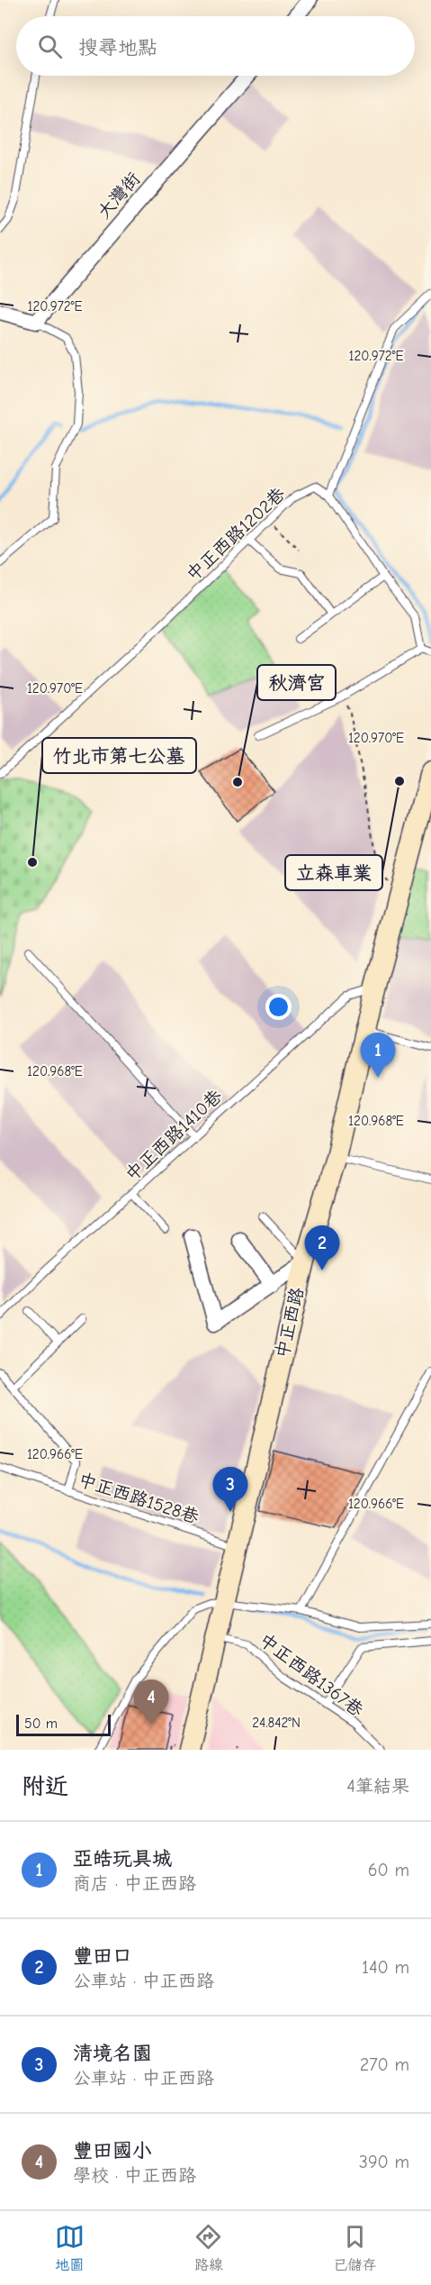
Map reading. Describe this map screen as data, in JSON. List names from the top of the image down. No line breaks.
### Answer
{"streets":{"main road":["中正西路"],"street":["大灣街"],"lane":["中正西路1202巷","中正西路1410巷","中正西路1528巷","中正西路1367巷"]},"crossings":[["中正西路1410巷","中正西路"],["中正西路","中正西路1528巷"],["中正西路","中正西路1367巷"]],"places":["立森車業","秋濟宮","竹北市第七公墓"],"scale_bar":"50 m","page":{"search":"搜尋地點","pins":["1","2","3","4"],"scale":"50 m","heading":["附近","4筆結果"],"list":[{"mark":"1","name":"亞皓玩具城","note":"商店 · 中正西路","value":"60 m"},{"mark":"2","name":"豐田口","note":"公車站 · 中正西路","value":"140 m"},{"mark":"3","name":"清境名園","note":"公車站 · 中正西路","value":"270 m"},{"mark":"4","name":"豐田國小","note":"學校 · 中正西路","value":"390 m"}],"nav":["地圖","路線","已儲存"]},"coordinates":["120.972°E","120.970°E","120.968°E","120.966°E","24.842°N"]}
